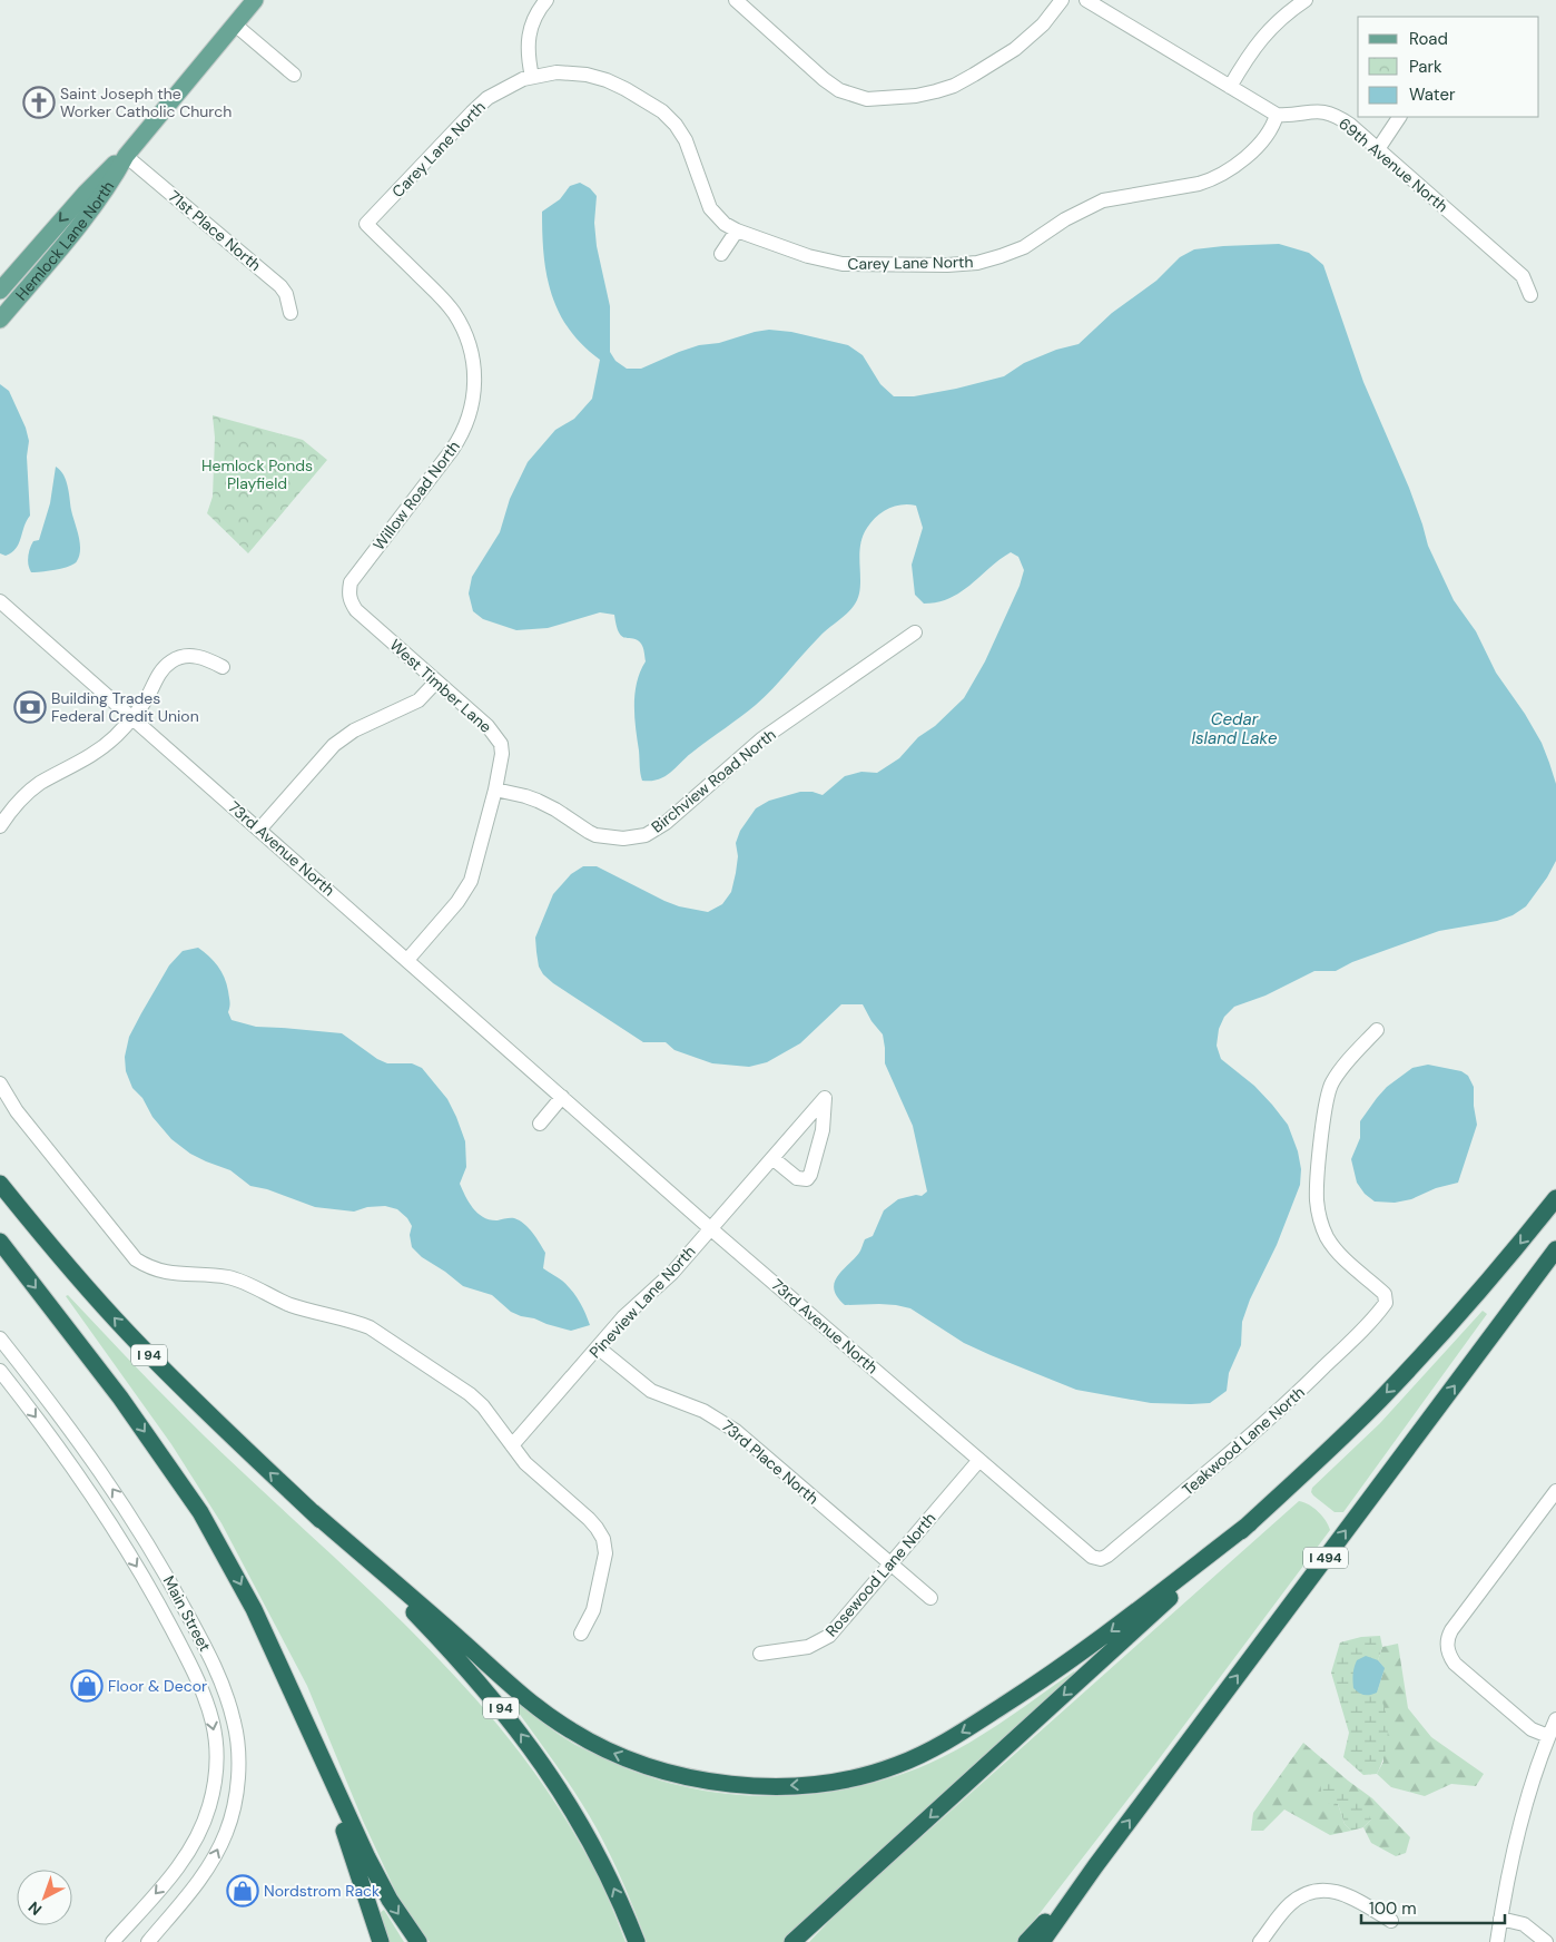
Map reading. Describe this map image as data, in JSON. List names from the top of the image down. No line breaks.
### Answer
{"streets":{"highway":["I 94","I 494"],"main road":["Hemlock Lane North"],"street":["Carey Lane North","69th Avenue North","71st Place North","Willow Road North","West Timber Lane","Birchview Road North","73rd Avenue North","Pineview Lane North","Teakwood Lane North","73rd Place North","Rosewood Lane North","Main Street"]},"crossings":[["Carey Lane North","69th Avenue North"],["Carey Lane North","Willow Road North"],["71st Place North","Hemlock Lane North"],["Willow Road North","West Timber Lane"],["West Timber Lane","Birchview Road North"],["West Timber Lane","73rd Avenue North"],["73rd Avenue North","Pineview Lane North"],["73rd Avenue North","Teakwood Lane North"],["73rd Avenue North","Rosewood Lane North"],["Pineview Lane North","73rd Place North"],["73rd Place North","Rosewood Lane North"]],"water":["Cedar Island Lake"],"parks":["Hemlock Ponds Playfield"],"places":{"church":["Saint Joseph the Worker Catholic Church"],"bank":["Building Trades Federal Credit Union"],"shop":["Floor & Decor","Nordstrom Rack"]},"legend":["Road","Park","Water"],"scale_bar":"100 m","north":"bottom left"}
